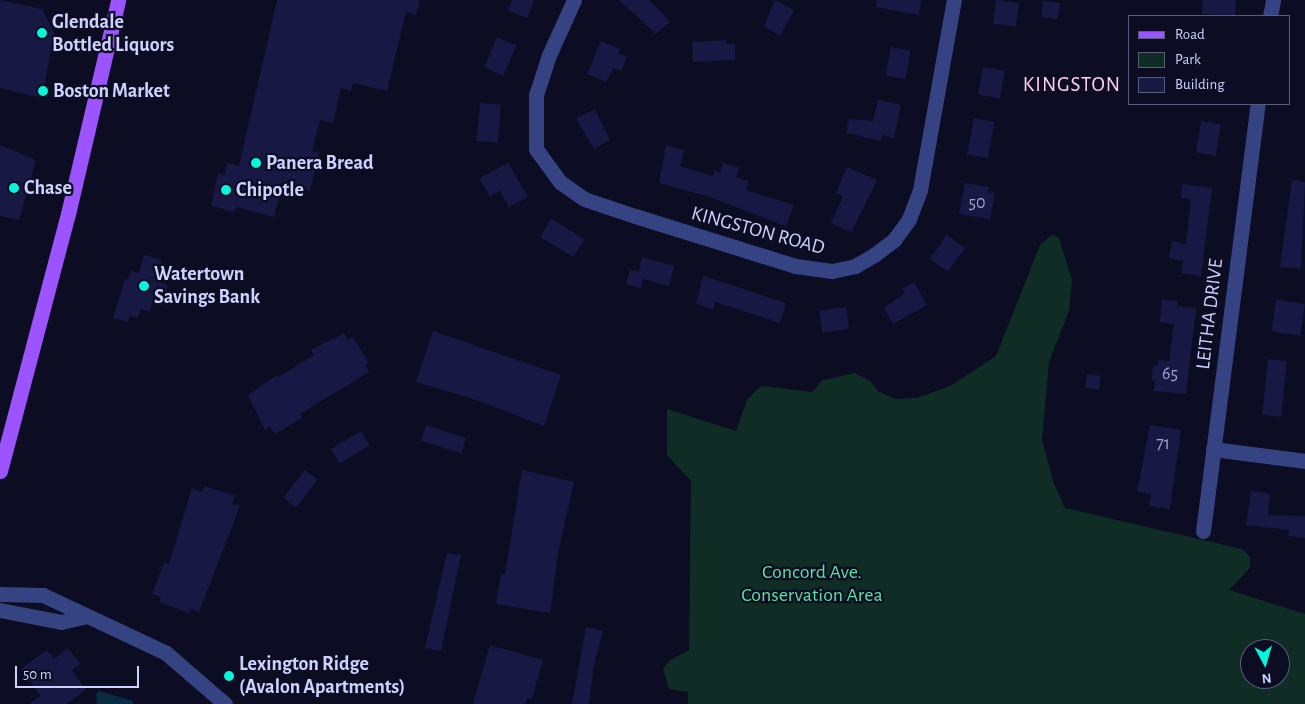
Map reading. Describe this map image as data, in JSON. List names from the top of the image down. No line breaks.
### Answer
{"streets":{"street":["KINGSTON ROAD","LEITHA DRIVE"]},"districts":["KINGSTON"],"parks":["Concord Ave. Conservation Area"],"places":["Glendale Bottled Liquors","Boston Market","Panera Bread","Chase","Chipotle","Watertown Savings Bank","Lexington Ridge (Avalon Apartments)"],"house_numbers":["50","65","71"],"legend":["Road","Park","Building"],"scale_bar":"50 m","north":"bottom"}
